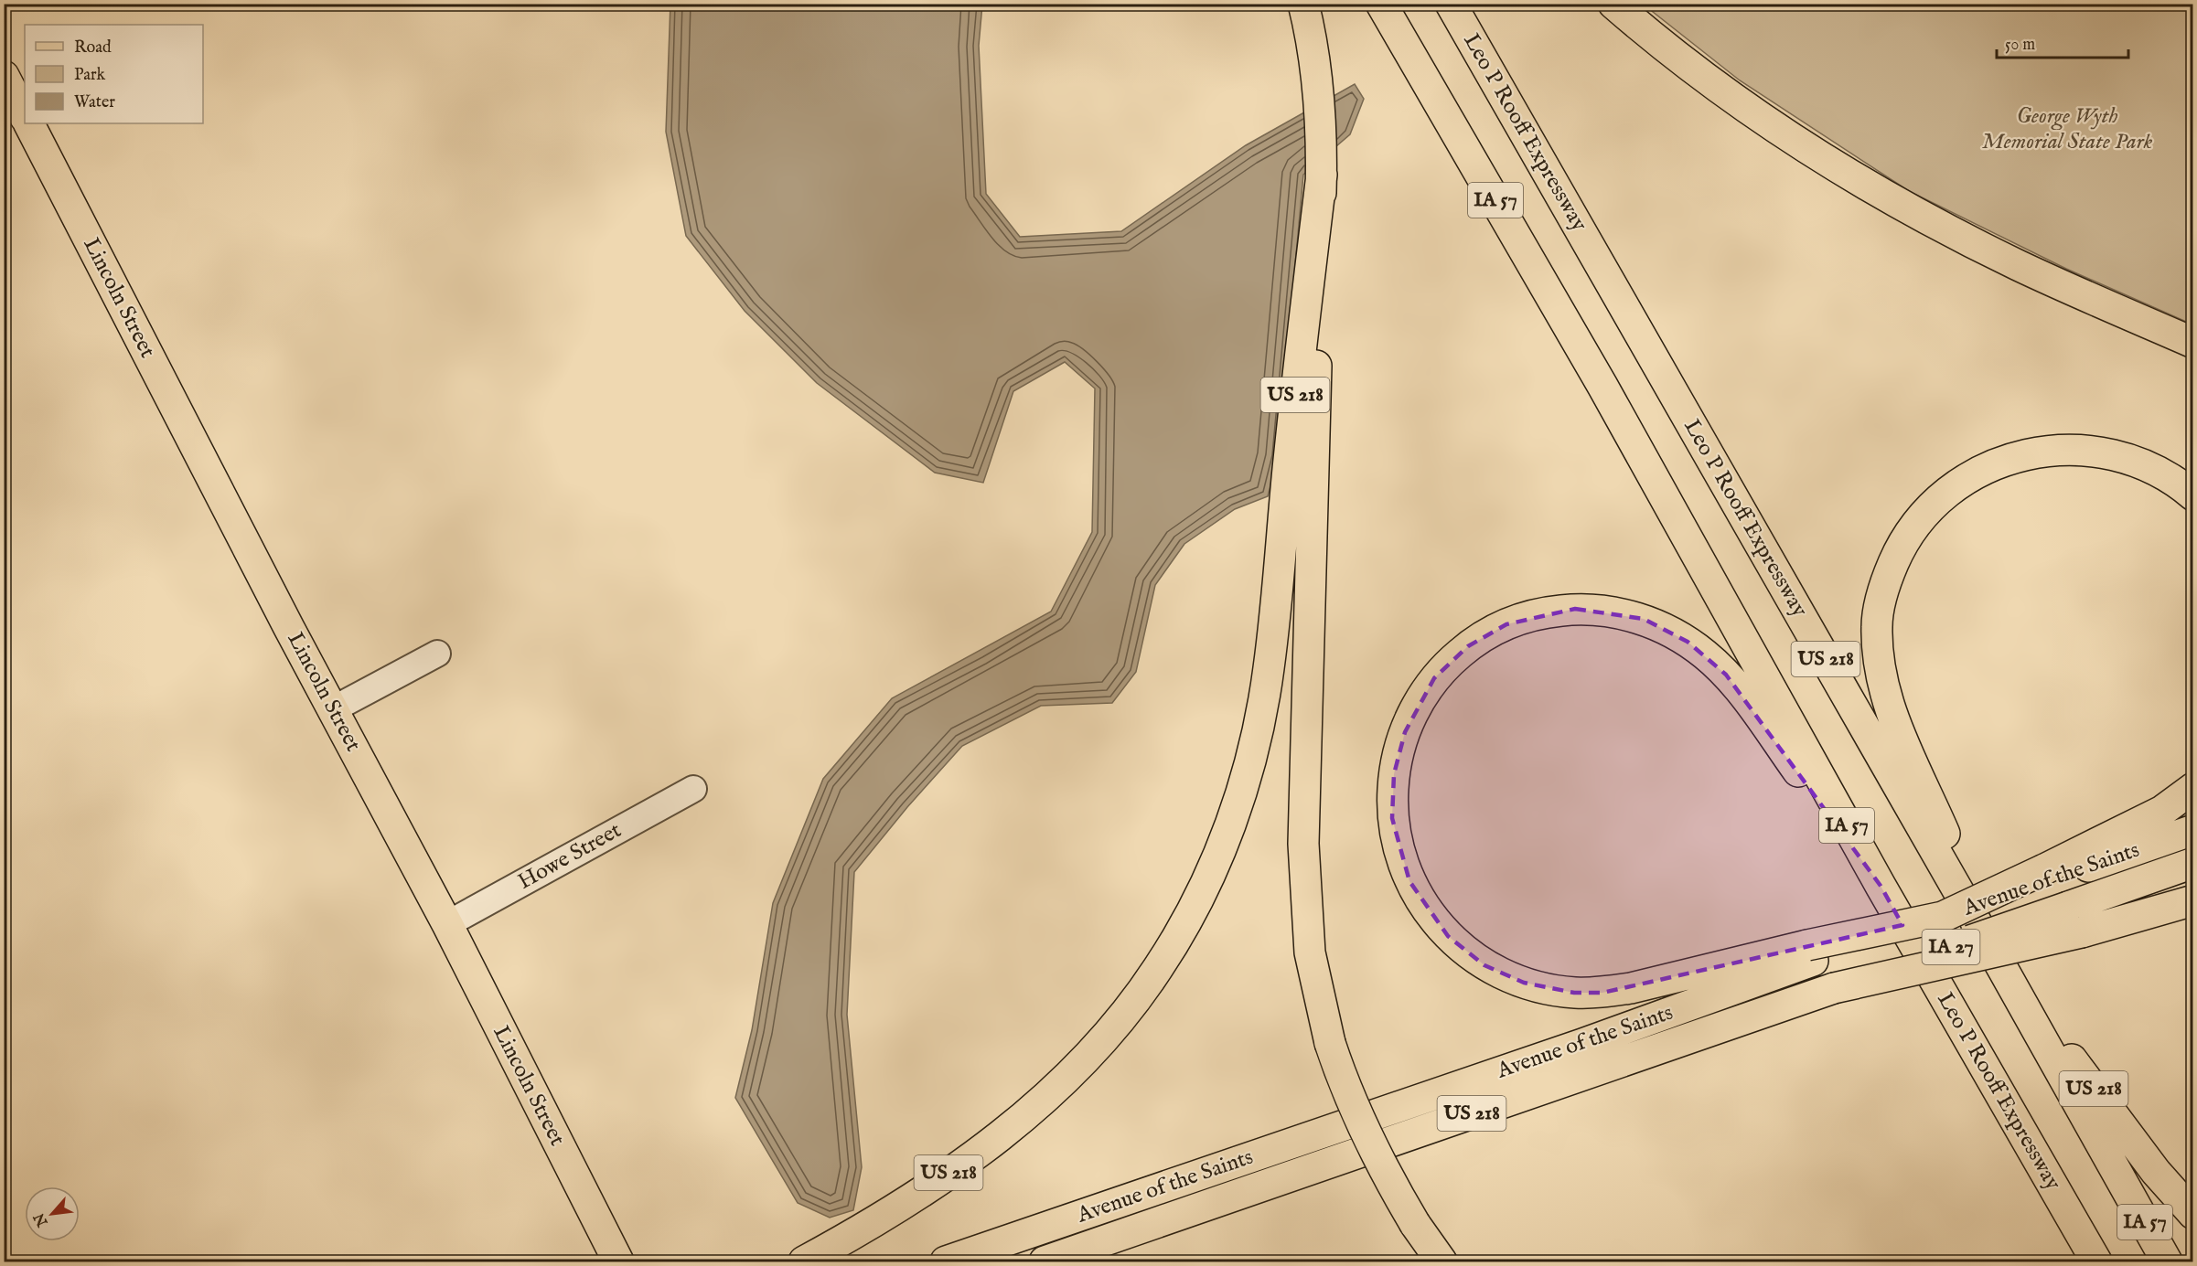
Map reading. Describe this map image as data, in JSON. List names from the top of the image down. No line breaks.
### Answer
{"streets":{"main road":["Leo P Rooff Expressway","IA 57","Lincoln Street","US 218","Avenue of the Saints","IA 27"],"street":["Howe Street"]},"crossings":[["Leo P Rooff Expressway","US 218"],["Lincoln Street","Howe Street"]],"parks":["George Wyth Memorial State Park"],"legend":["Road","Park","Water"],"scale_bar":"50 m","north":"bottom left"}
